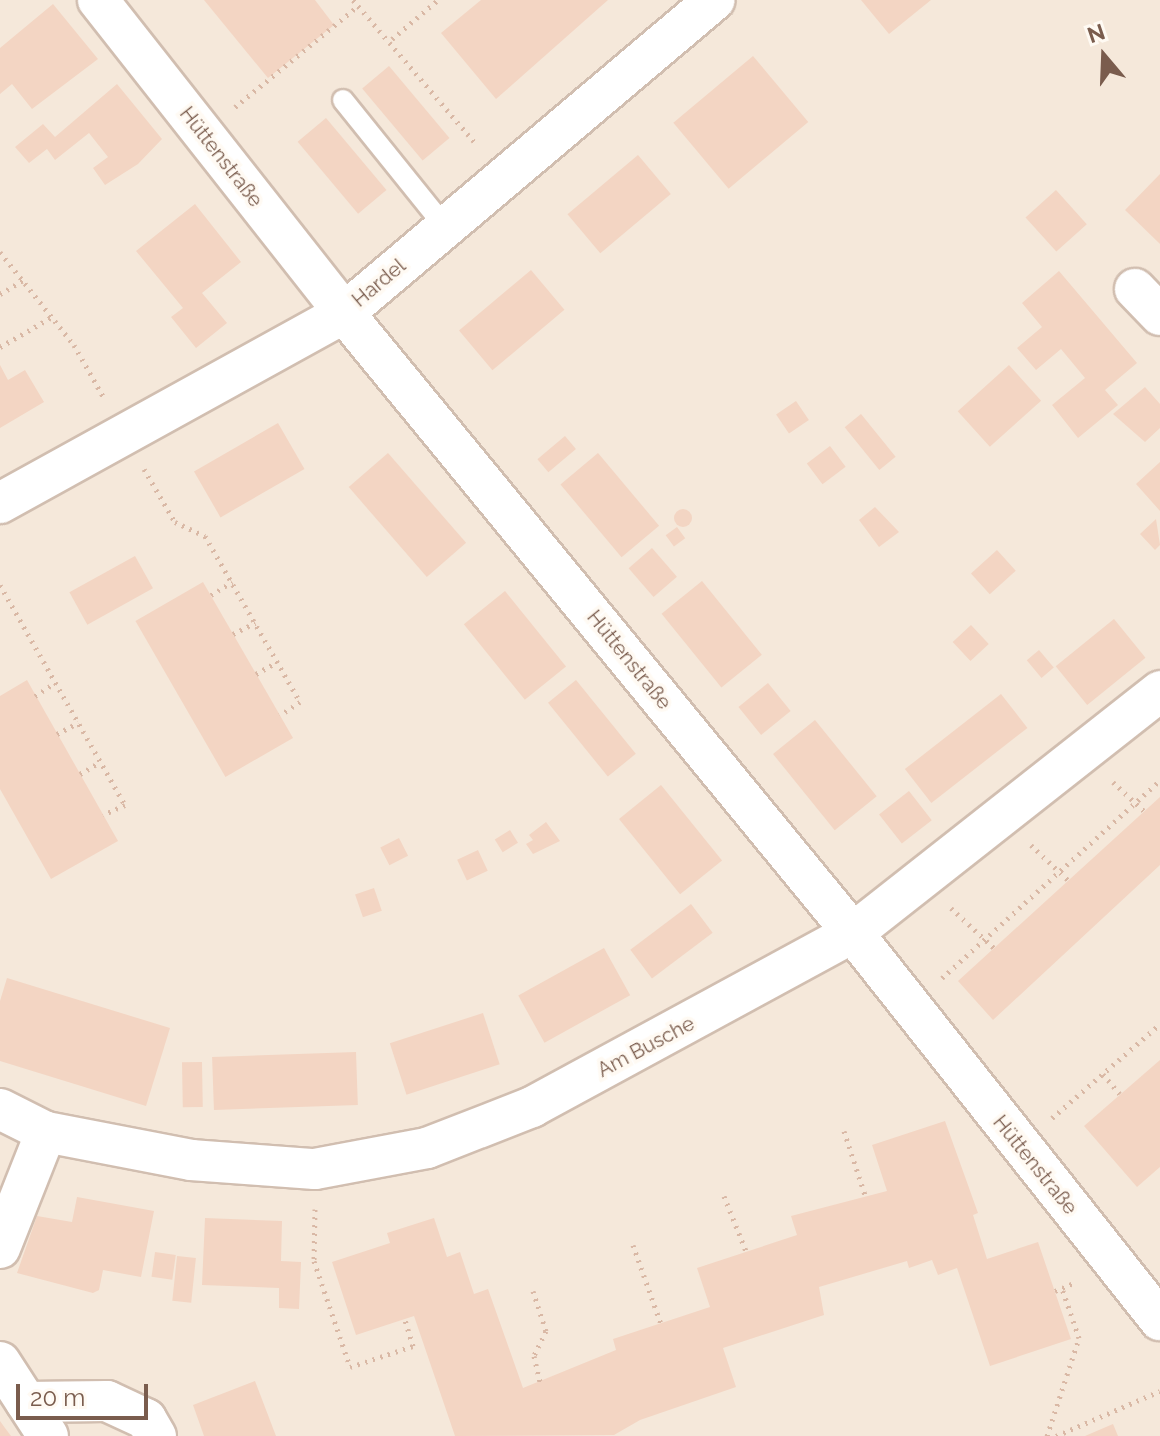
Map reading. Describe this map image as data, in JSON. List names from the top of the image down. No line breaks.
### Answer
{"streets":{"street":["Hüttenstraße","Hardel","Am Busche"]},"crossings":[["Hüttenstraße","Hardel"],["Hüttenstraße","Am Busche"]],"scale_bar":"20 m","north":"top"}
